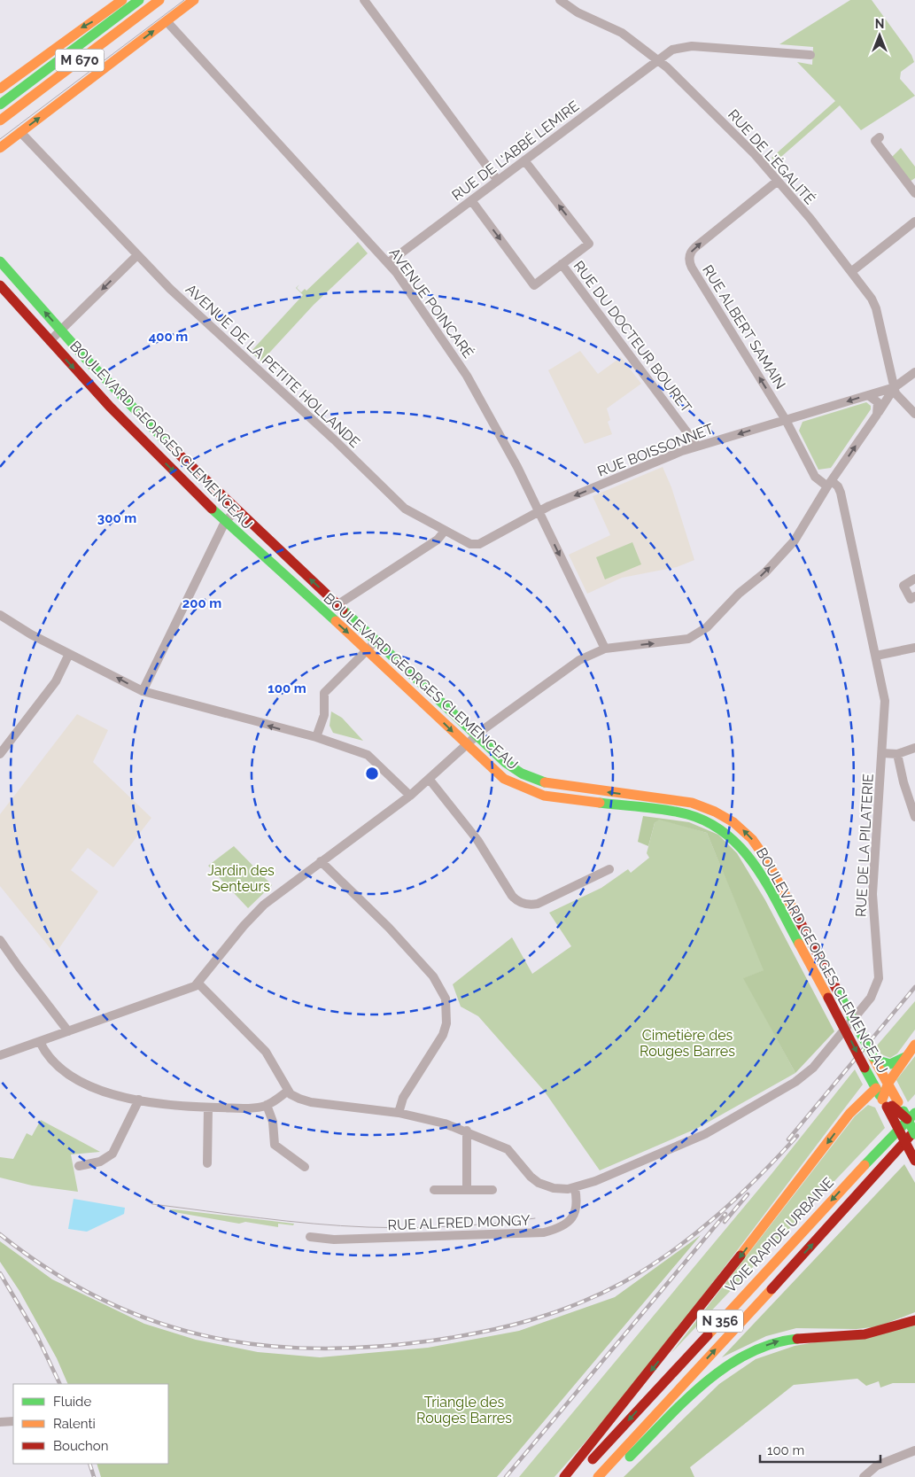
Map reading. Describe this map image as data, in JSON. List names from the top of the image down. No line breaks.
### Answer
{"streets":{"main road":["M 670","BOULEVARD GEORGES CLEMENCEAU","VOIE RAPIDE URBAINE","N 356"],"street":["RUE DE L'ABBÉ LEMIRE","RUE DE L'ÉGALITÉ","AVENUE POINCARÉ","RUE ALBERT SAMAIN","RUE DU DOCTEUR BOURET","AVENUE DE LA PETITE HOLLANDE","RUE BOISSONNET","RUE DE LA PILATERIE","RUE ALFRED MONGY"]},"crossings":[["RUE DE L'ABBÉ LEMIRE","RUE DE L'ÉGALITÉ"],["RUE DE L'ABBÉ LEMIRE","AVENUE POINCARÉ"],["RUE DE L'ÉGALITÉ","RUE ALBERT SAMAIN"],["RUE DE L'ÉGALITÉ","RUE BOISSONNET"],["AVENUE POINCARÉ","AVENUE DE LA PETITE HOLLANDE"],["AVENUE POINCARÉ","RUE BOISSONNET"],["RUE ALBERT SAMAIN","RUE BOISSONNET"],["RUE ALBERT SAMAIN","RUE DE LA PILATERIE"],["RUE DU DOCTEUR BOURET","RUE BOISSONNET"],["AVENUE DE LA PETITE HOLLANDE","RUE BOISSONNET"],["RUE BOISSONNET","RUE DE LA PILATERIE"],["RUE DE LA PILATERIE","RUE ALFRED MONGY"]],"one_way":["RUE BOISSONNET"],"parks":["Jardin des Senteurs","Cimetière des Rouges Barres","Triangle des Rouges Barres"],"legend":["Fluide","Ralenti","Bouchon"],"scale_bar":"100 m","north":"top","rings":["400 m","300 m","200 m","100 m"]}
